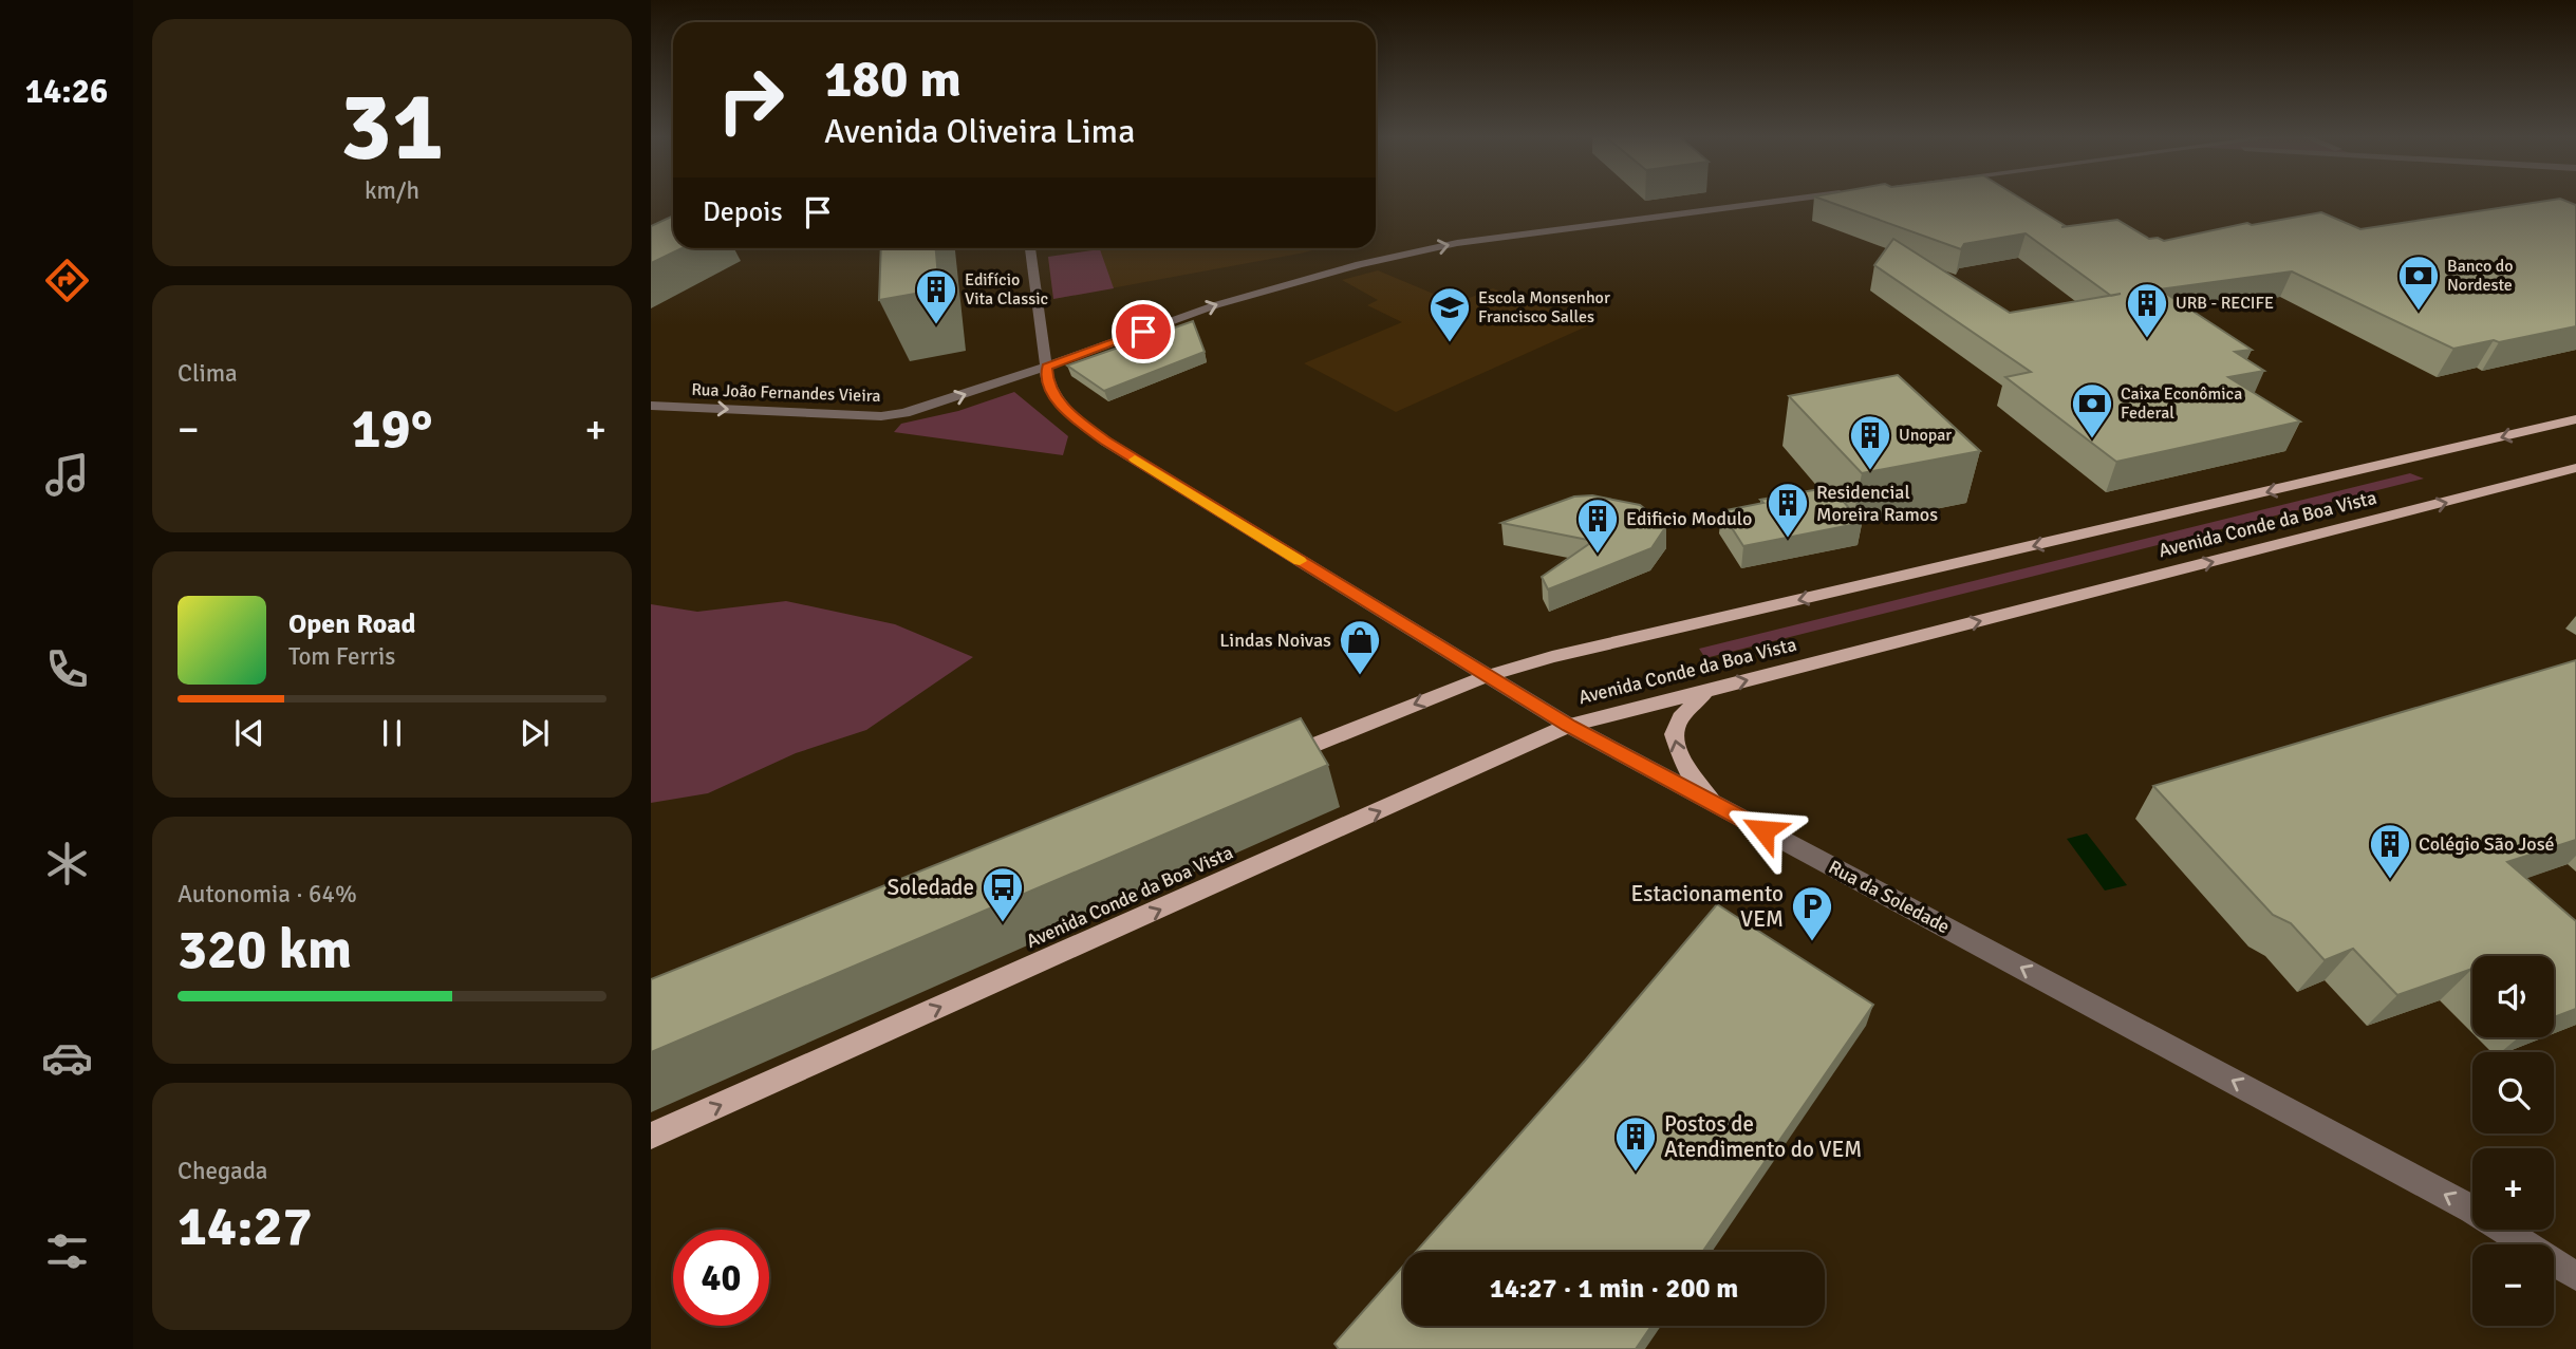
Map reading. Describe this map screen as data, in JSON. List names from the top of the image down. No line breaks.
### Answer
{"streets":{"main road":["Avenida Conde da Boa Vista"],"street":["Rua João Fernandes Vieira","Rua da Soledade"]},"crossings":[["Rua João Fernandes Vieira","Rua da Soledade"],["Avenida Conde da Boa Vista","Rua da Soledade"]],"one_way":["Rua João Fernandes Vieira","Rua da Soledade"],"places":{"bank":["Banco do Nordeste","Caixa Econômica Federal"],"building":["Edifício Vita Classic","URB - RECIFE","Unopar","Residencial Moreira Ramos","Edificio Modulo","Colégio São José","Postos de Atendimento do VEM"],"school or university":["Escola Monsenhor Francisco Salles"],"shop":["Lindas Noivas"],"bus stop":["Soledade"],"parking":["Estacionamento VEM"]},"page":{"tabs":"14:26","tile":[["31","km/h"],"Clima",["Autonomia · 64%","320 km"],["Chegada","14:27"]],"turn":["180 m","Avenida Oliveira Lima"],"then":"Depois","heat":["−","19°","+"],"song":["Open Road","Tom Ferris"],"map_buttons":["+","−"],"limit":"40","trip":"14:27 · 1 min · 200 m"}}
